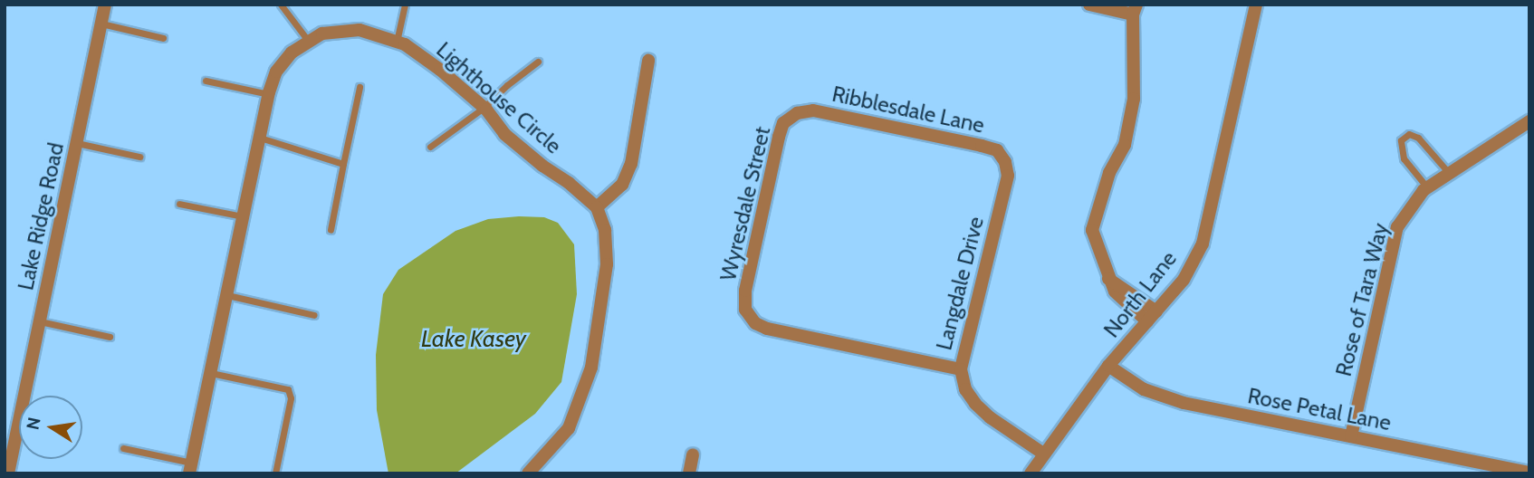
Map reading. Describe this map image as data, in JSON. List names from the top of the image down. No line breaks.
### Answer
{"streets":{"street":["Lighthouse Circle","Ribblesdale Lane","Wyresdale Street","Lake Ridge Road","Langdale Drive","North Lane","Rose of Tara Way","Rose Petal Lane"]},"crossings":[["Ribblesdale Lane","Wyresdale Street"],["Ribblesdale Lane","Langdale Drive"],["Wyresdale Street","Langdale Drive"],["Langdale Drive","North Lane"],["North Lane","Rose Petal Lane"],["Rose of Tara Way","Rose Petal Lane"]],"water":["Lake Kasey"],"north":"left"}
